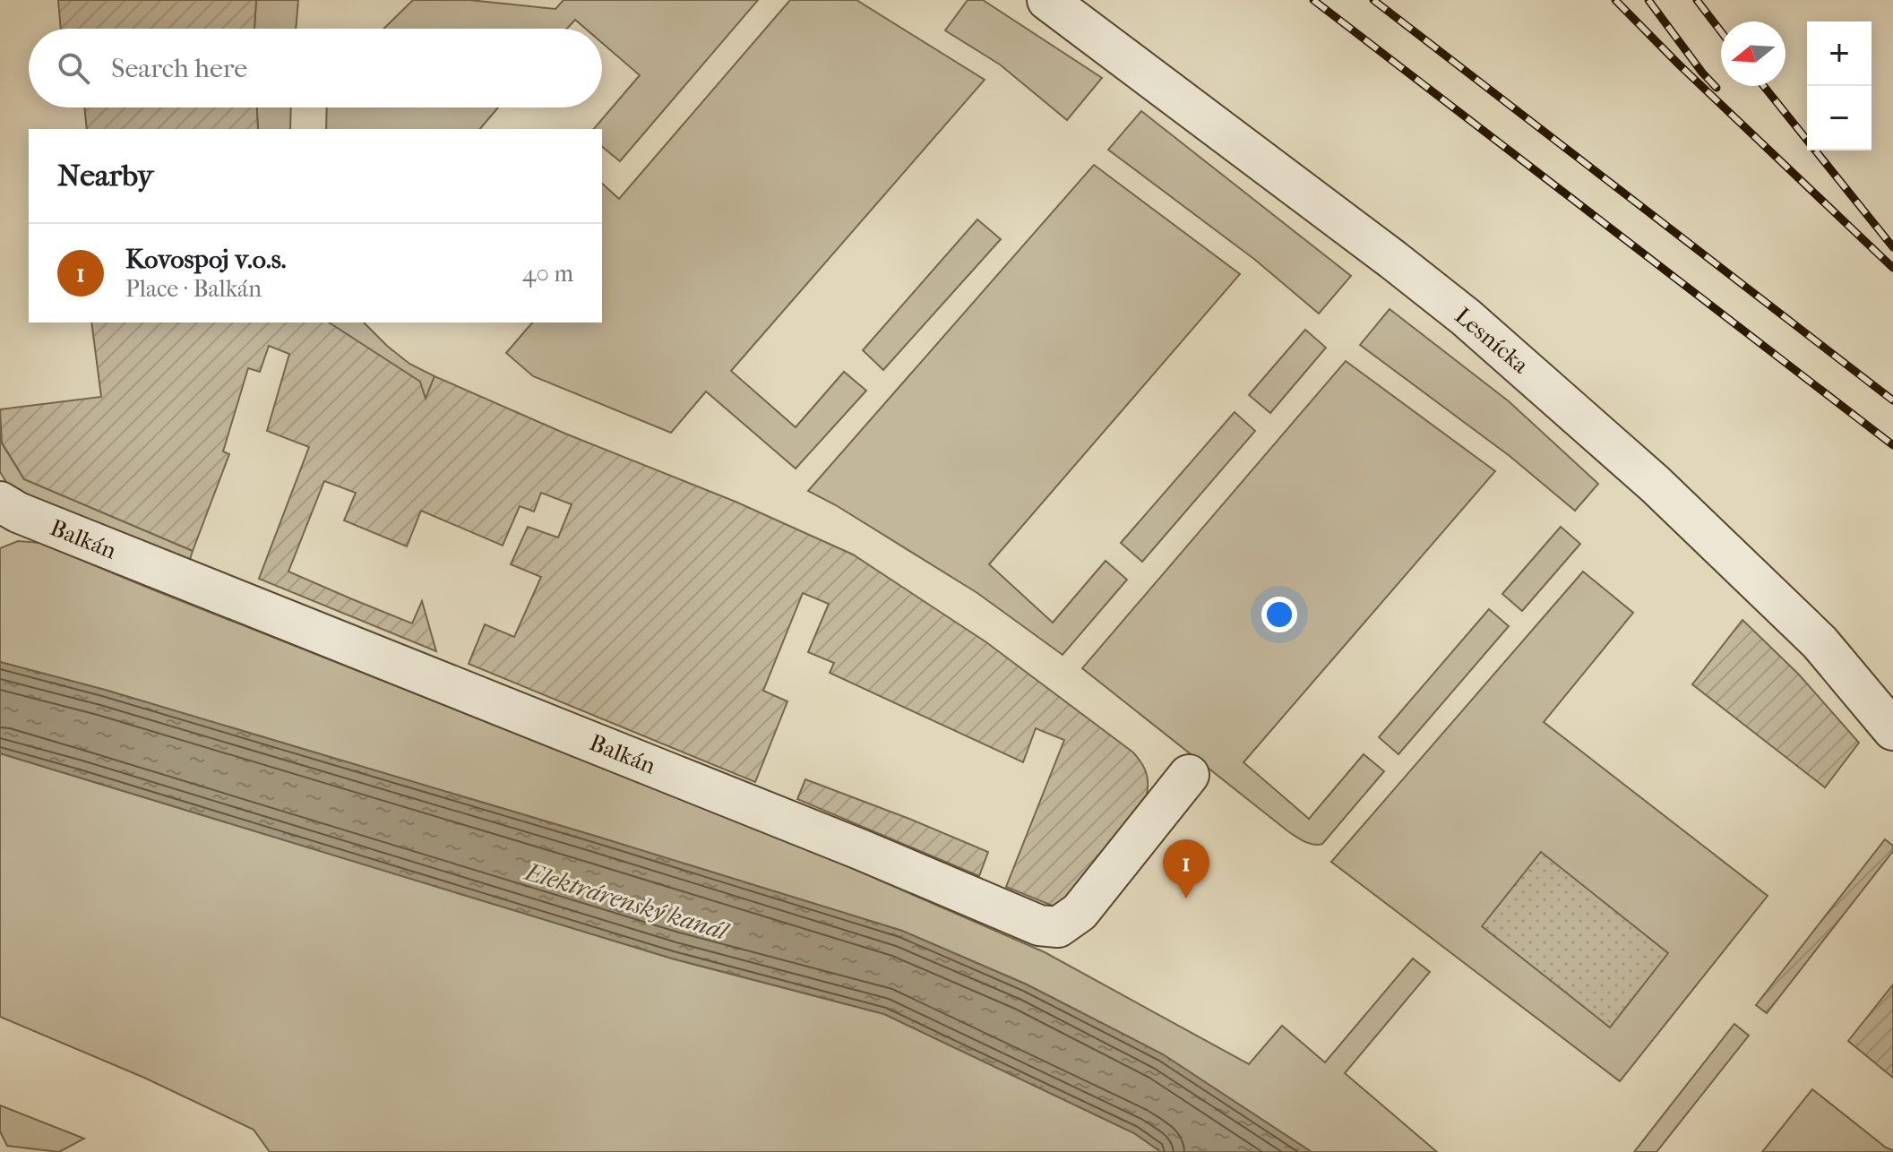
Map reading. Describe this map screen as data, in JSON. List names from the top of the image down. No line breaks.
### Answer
{"streets":{"street":["Lesnícka","Balkán"]},"water":["Elektrárenský kanál"],"north":"left","page":{"map_buttons":["+","−"],"search":"Search here","heading":"Nearby","list":[{"mark":"1","name":"Kovospoj v.o.s.","note":"Place · Balkán","value":"40 m"}],"pins":"1"}}
